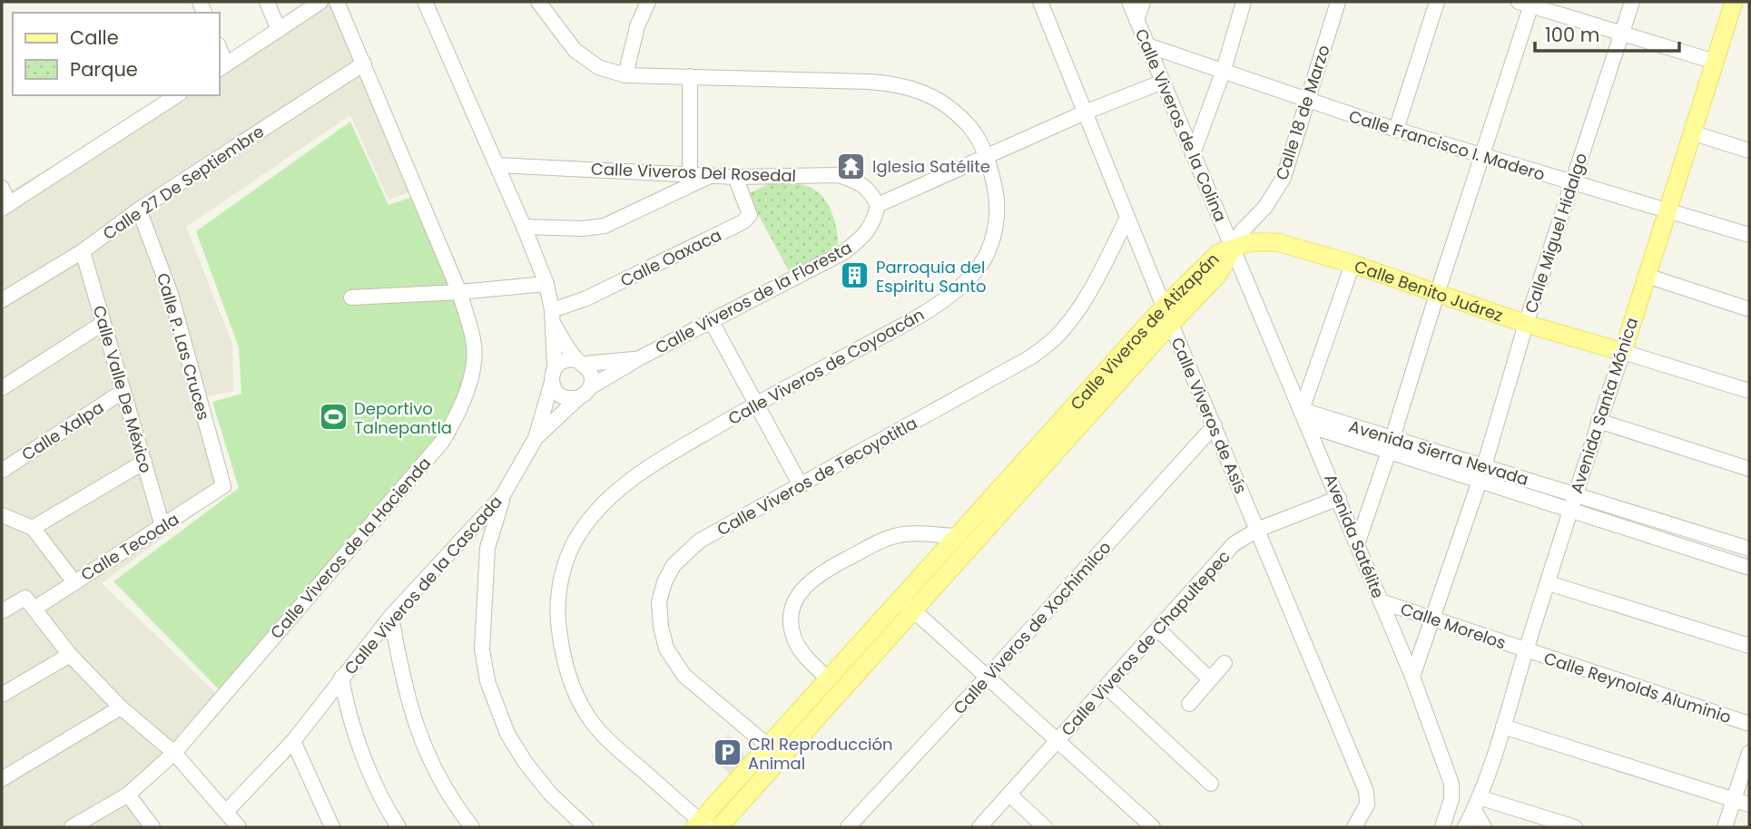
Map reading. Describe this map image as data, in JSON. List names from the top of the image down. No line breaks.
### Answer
{"streets":{"main road":["Calle Benito Juárez","Calle Viveros de Atizapán","Avenida Santa Mónica"],"street":["Calle 18 de Marzo","Calle Viveros de la Colina","Calle Francisco I. Madero","Calle Viveros Del Rosedal","Calle 27 De Septiembre","Calle Miguel Hidalgo","Calle Oaxaca","Calle Viveros de la Floresta","Calle P. Las Cruces","Calle Viveros de Coyoacán","Calle Valle De México","Calle Viveros de Asís","Calle Xalpa","Avenida Sierra Nevada","Calle Viveros de Tecoyotitla","Avenida Satélite","Calle Tecoala","Calle Viveros de la Hacienda","Calle Viveros de la Cascada","Calle Morelos","Calle Viveros de Xochimilco","Calle Viveros de Chapultepec","Calle Reynolds Aluminio"]},"crossings":[["Calle 18 de Marzo","Calle Viveros de la Colina"],["Calle 18 de Marzo","Calle Francisco I. Madero"],["Calle 18 de Marzo","Calle Benito Juárez"],["Calle 18 de Marzo","Calle Viveros de Atizapán"],["Calle 18 de Marzo","Avenida Satélite"],["Calle Viveros de la Colina","Calle Francisco I. Madero"],["Calle Viveros de la Colina","Calle Benito Juárez"],["Calle Viveros de la Colina","Calle Viveros de Atizapán"],["Calle Viveros de la Colina","Avenida Satélite"],["Calle Francisco I. Madero","Calle Miguel Hidalgo"],["Calle Francisco I. Madero","Avenida Santa Mónica"],["Calle Viveros Del Rosedal","Calle Oaxaca"],["Calle Viveros Del Rosedal","Calle Viveros de la Floresta"],["Calle Viveros Del Rosedal","Calle Viveros de la Cascada"],["Calle 27 De Septiembre","Calle P. Las Cruces"],["Calle 27 De Septiembre","Calle Valle De México"],["Calle 27 De Septiembre","Calle Viveros de la Hacienda"],["Calle Miguel Hidalgo","Calle Benito Juárez"],["Calle Miguel Hidalgo","Avenida Sierra Nevada"],["Calle Miguel Hidalgo","Avenida Satélite"],["Calle Miguel Hidalgo","Calle Morelos"],["Calle Oaxaca","Calle Viveros de la Cascada"],["Calle Benito Juárez","Calle Viveros de Atizapán"],["Calle Benito Juárez","Avenida Santa Mónica"],["Calle Benito Juárez","Avenida Satélite"],["Calle Viveros de la Floresta","Calle Viveros de la Cascada"],["Calle Viveros de Atizapán","Calle Viveros de Coyoacán"],["Calle Viveros de Atizapán","Calle Viveros de Asís"],["Calle Viveros de Atizapán","Calle Viveros de Tecoyotitla"],["Calle Viveros de Atizapán","Avenida Satélite"],["Calle P. Las Cruces","Calle Tecoala"],["Calle Valle De México","Calle Xalpa"],["Calle Valle De México","Calle Tecoala"],["Avenida Santa Mónica","Avenida Sierra Nevada"],["Avenida Santa Mónica","Calle Morelos"],["Avenida Santa Mónica","Calle Reynolds Aluminio"],["Calle Viveros de Asís","Calle Viveros de Tecoyotitla"],["Calle Viveros de Asís","Calle Viveros de Xochimilco"],["Calle Viveros de Asís","Calle Viveros de Chapultepec"],["Avenida Sierra Nevada","Avenida Satélite"],["Avenida Satélite","Calle Morelos"],["Avenida Satélite","Calle Viveros de Chapultepec"],["Calle Morelos","Calle Reynolds Aluminio"]],"places":{"temple":["Iglesia Satélite"],"building":["Parroquia del Espiritu Santo"],"sports":["Deportivo Talnepantla"],"parking":["CRI Reproducción Animal"]},"legend":["Calle","Parque"],"scale_bar":"100 m"}
